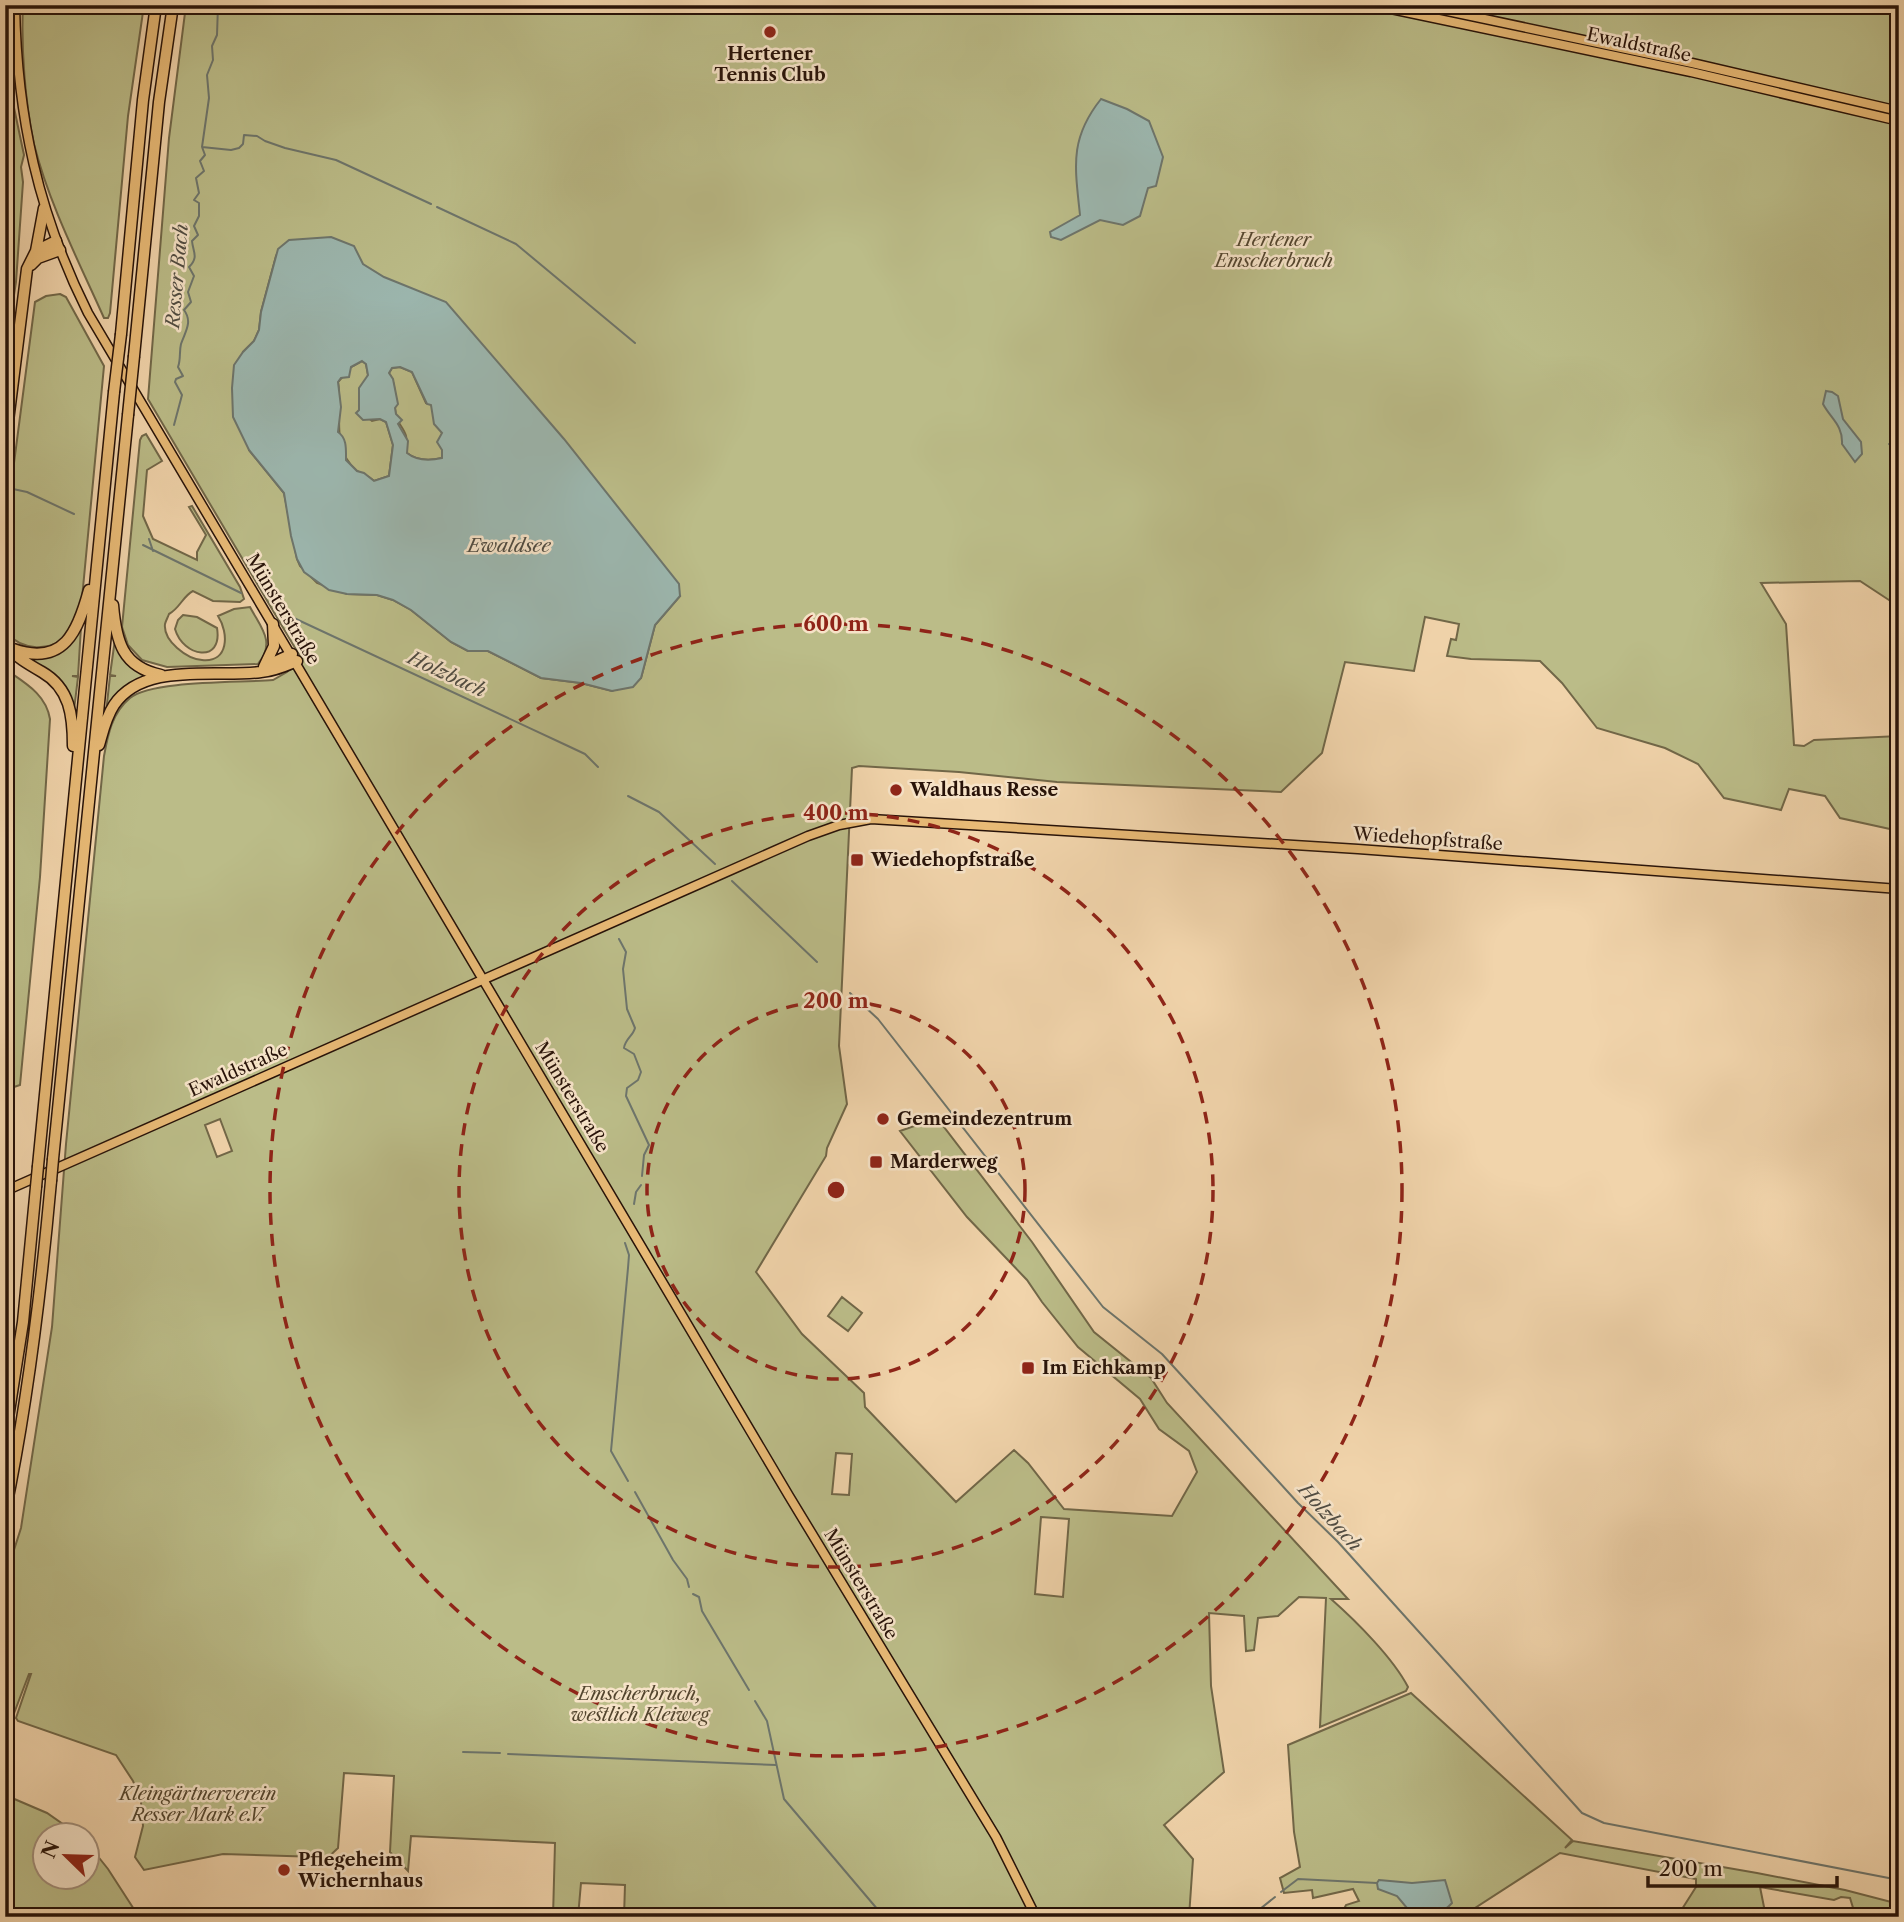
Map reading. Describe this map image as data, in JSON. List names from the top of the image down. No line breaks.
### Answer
{"streets":{"main road":["Ewaldstraße","Münsterstraße","Wiedehopfstraße"]},"crossings":[["Ewaldstraße","Münsterstraße"],["Ewaldstraße","Wiedehopfstraße"],["Münsterstraße","Wiedehopfstraße"]],"water":["Resser Bach","Ewaldsee","Holzbach"],"parks":["Hertener Emscherbruch","Emscherbruch, westlich Kleiweg","Kleingärtnerverein Resser Mark e.V."],"places":{"other":["Hertener Tennis Club","Waldhaus Resse","Gemeindezentrum","Pflegeheim Wichernhaus"],"transit":["Wiedehopfstraße","Marderweg","Im Eichkamp"]},"scale_bar":"200 m","north":"top left","rings":["600 m","400 m","200 m"]}
